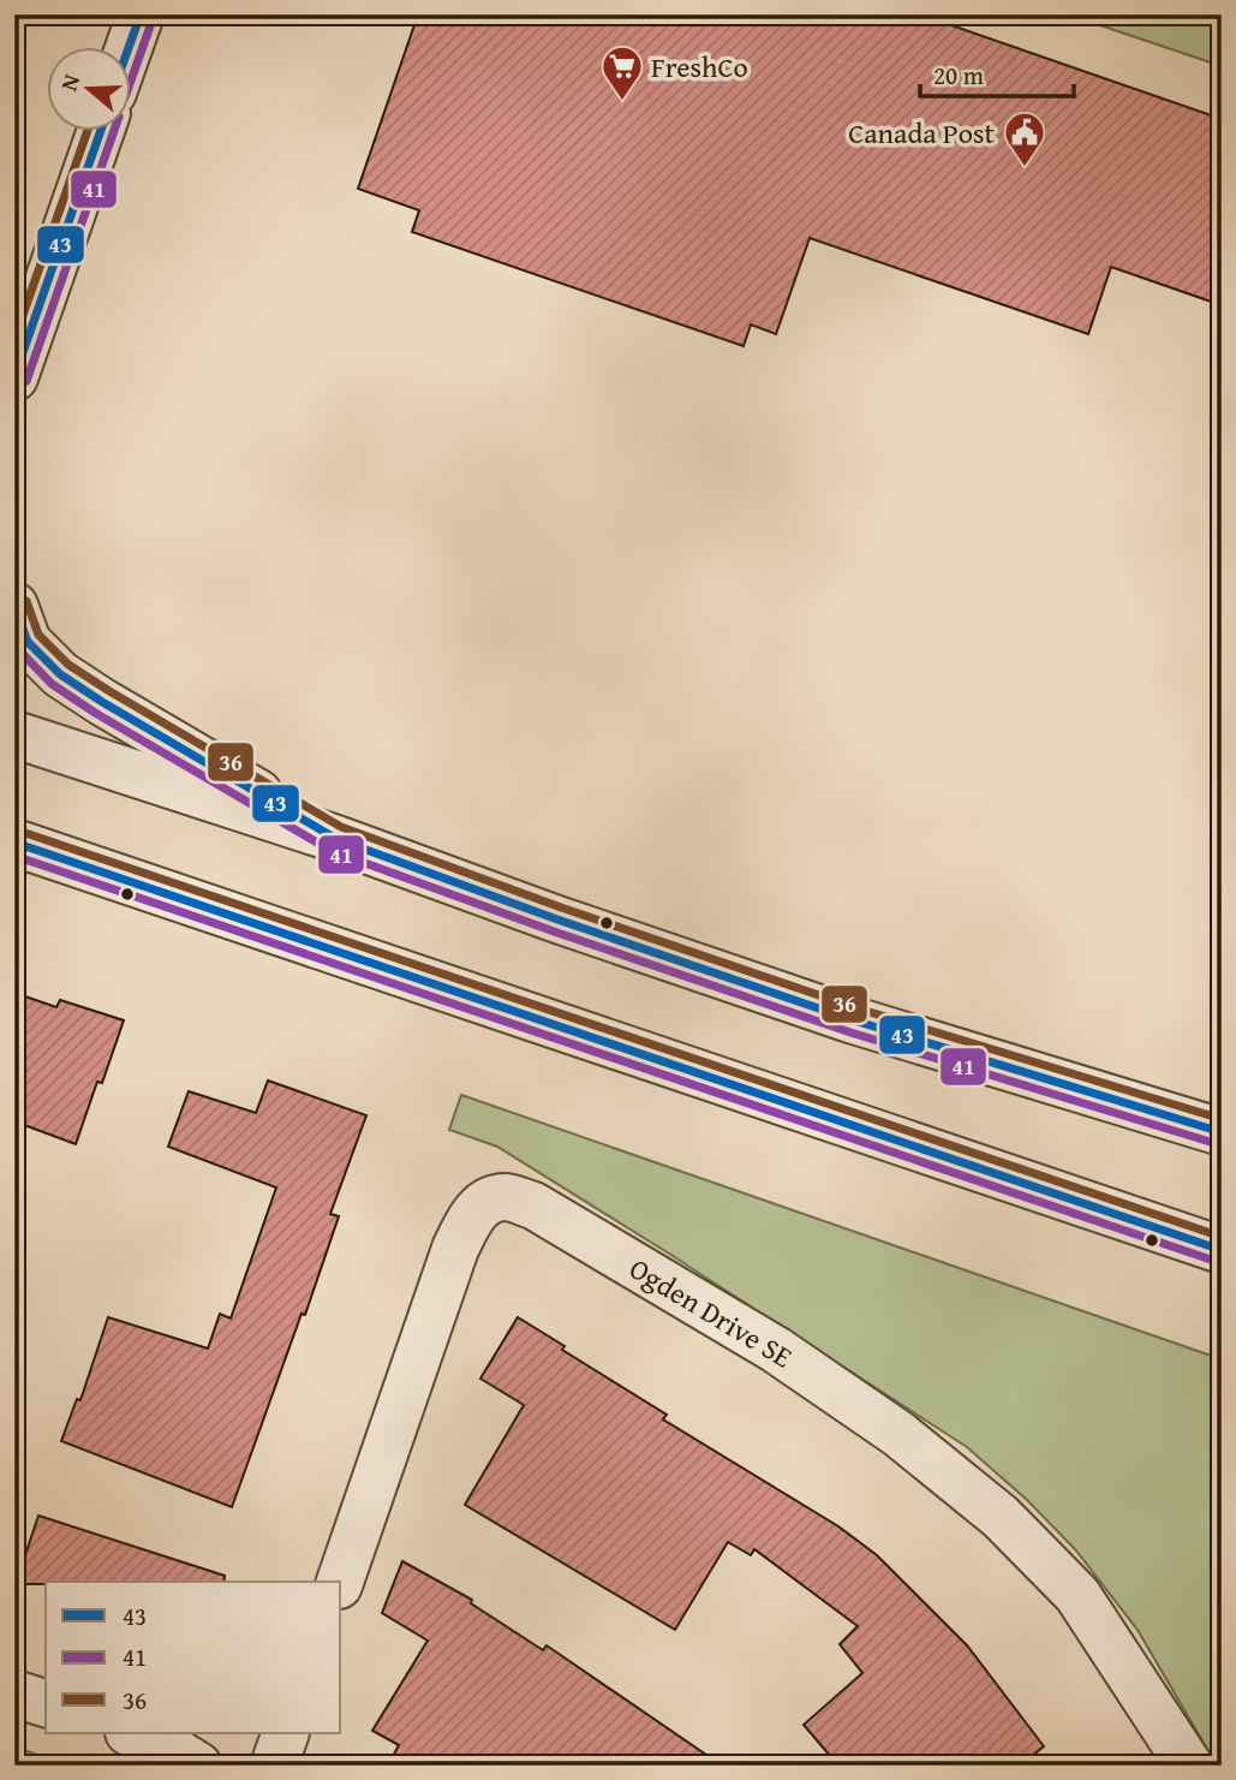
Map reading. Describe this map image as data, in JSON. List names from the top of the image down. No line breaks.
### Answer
{"streets":{"street":["Ogden Drive SE"]},"places":{"supermarket":["FreshCo"],"public building":["Canada Post"]},"lines":["transit line 43","transit line 41","transit line 36"],"legend":["43","41","36"],"scale_bar":"20 m","north":"left"}
